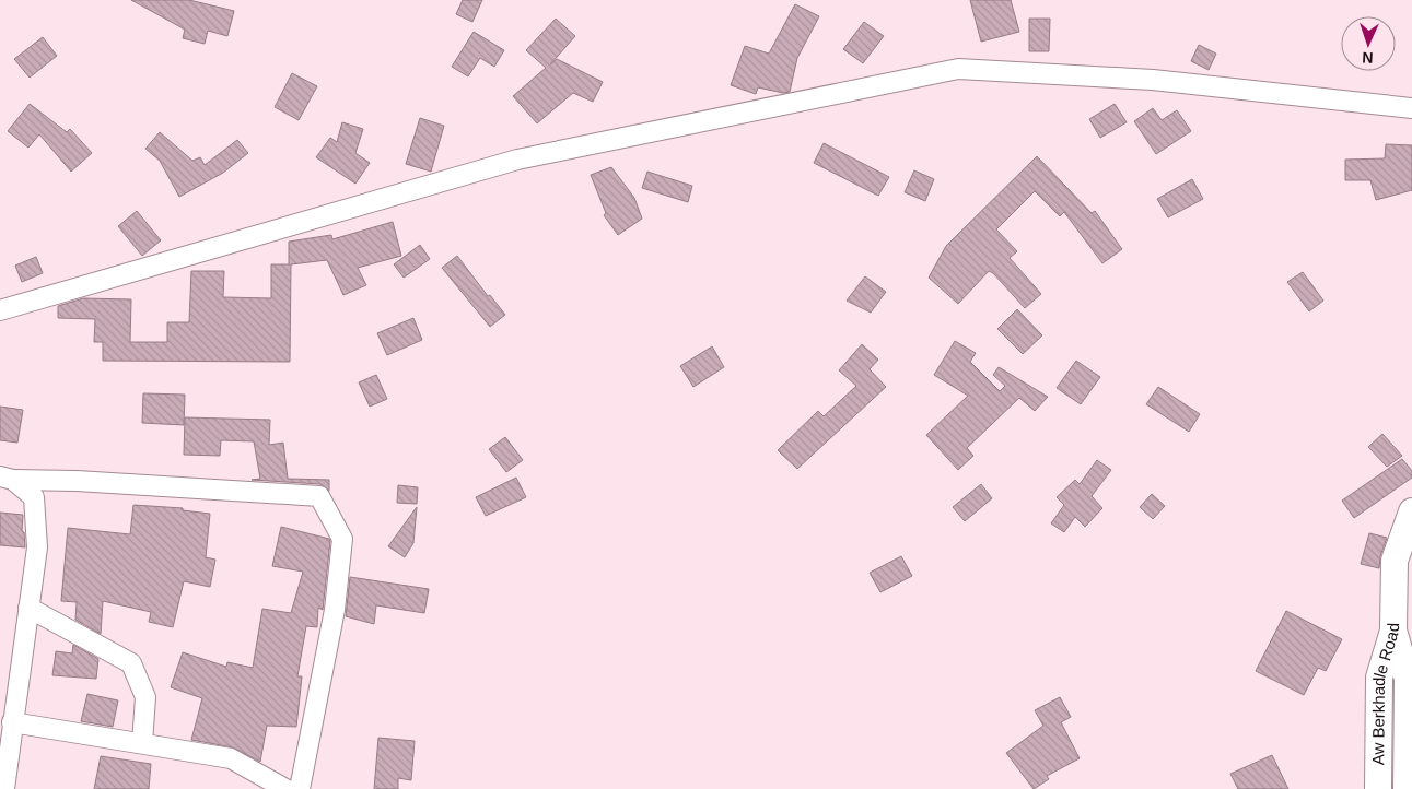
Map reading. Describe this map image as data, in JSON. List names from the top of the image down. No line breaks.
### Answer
{"streets":{"main road":["Aw Berkhadle Road"]},"north":"bottom"}
